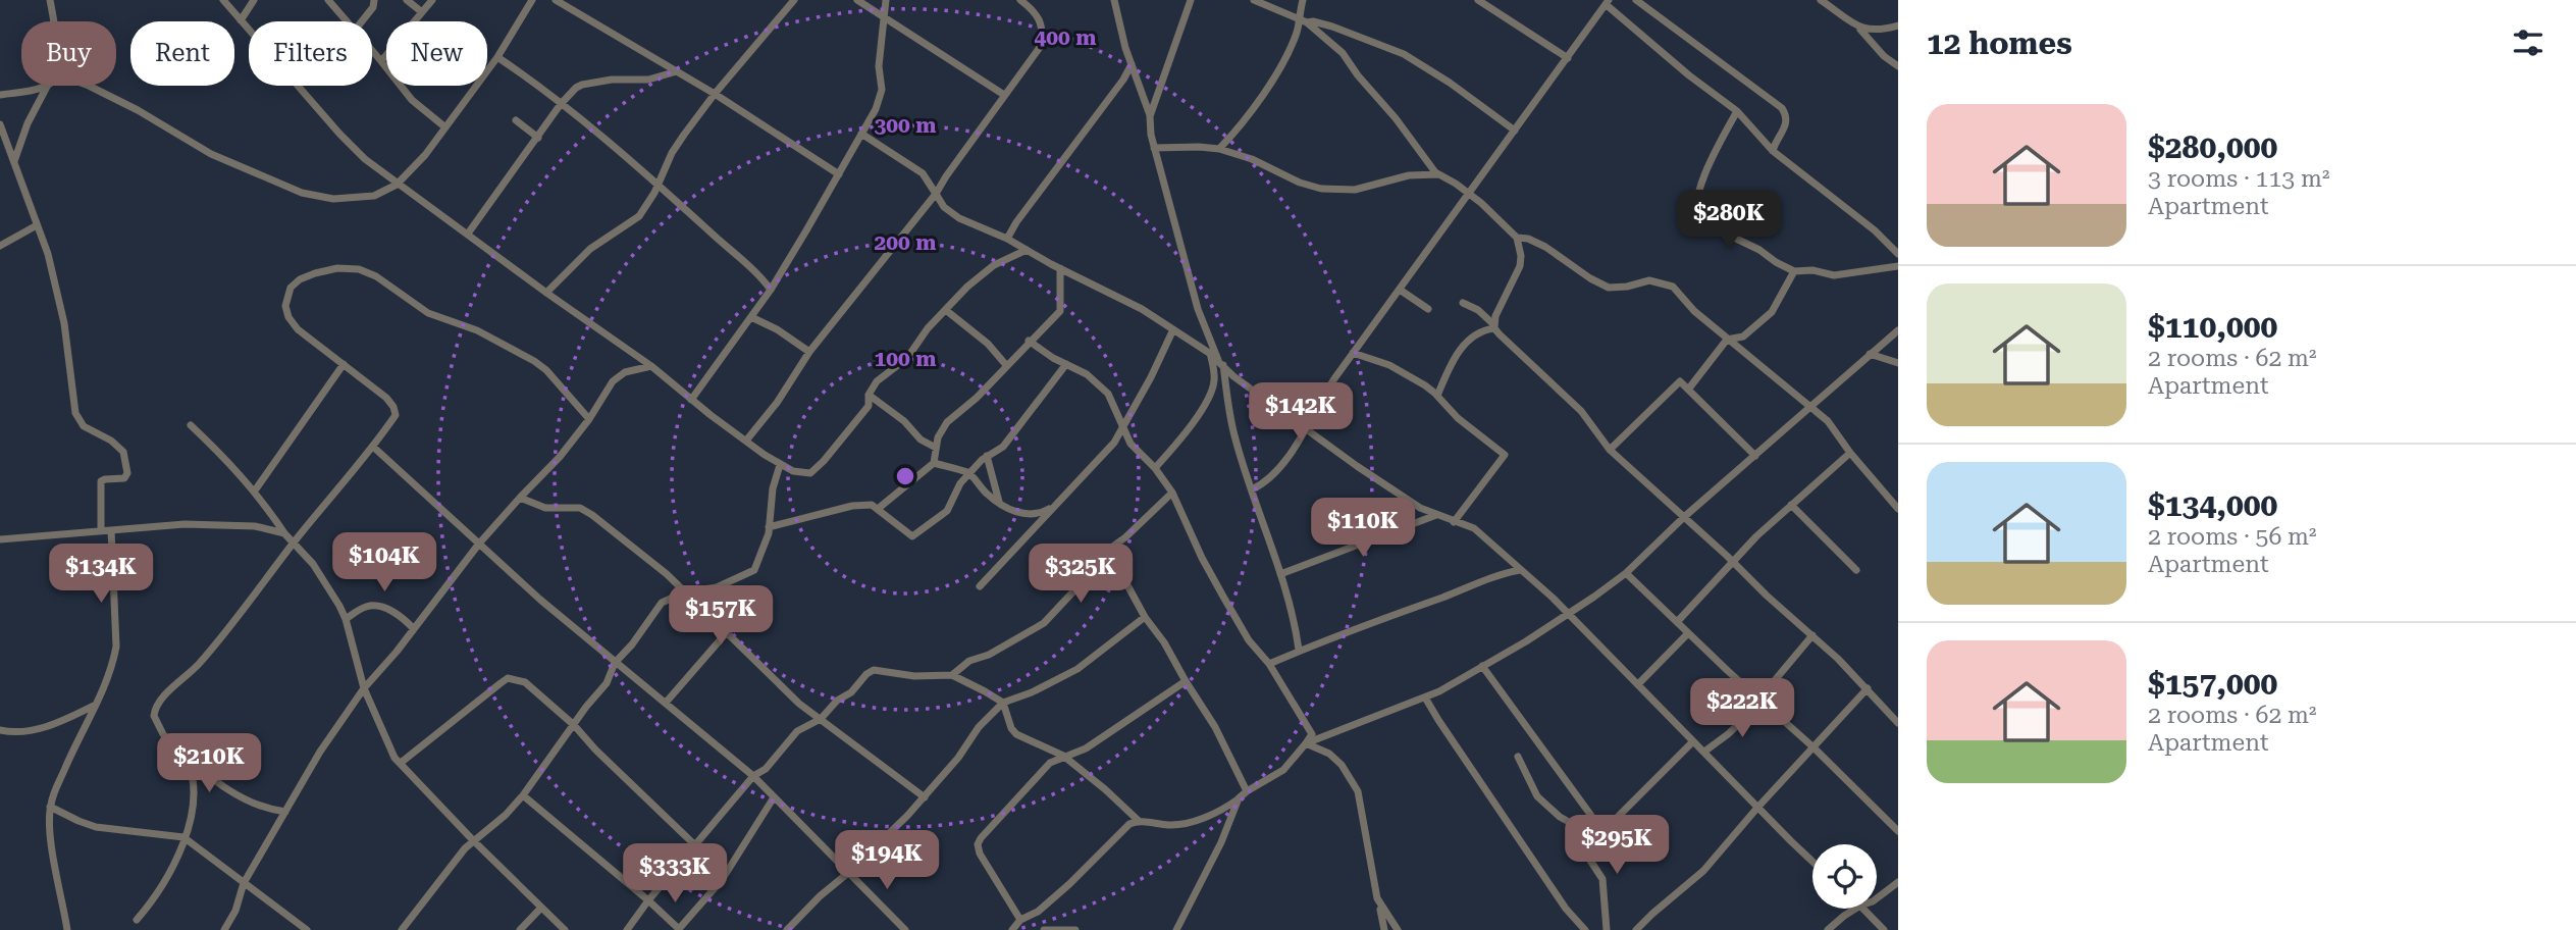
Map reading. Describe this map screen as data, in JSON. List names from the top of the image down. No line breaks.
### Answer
{"page":{"heading":"12 homes","chip":["Buy","Rent","Filters","New"],"list":[{"name":"$280,000","note":"3 rooms · 113 m² · Apartment"},{"name":"$110,000","note":"2 rooms · 62 m² · Apartment"},{"name":"$134,000","note":"2 rooms · 56 m² · Apartment"},{"name":"$157,000","note":"2 rooms · 62 m² · Apartment"}],"price":["$280K","$142K","$110K","$104K","$134K","$325K","$157K","$222K","$210K","$295K","$194K","$333K"]},"rings":["400 m","300 m","200 m","100 m"]}
